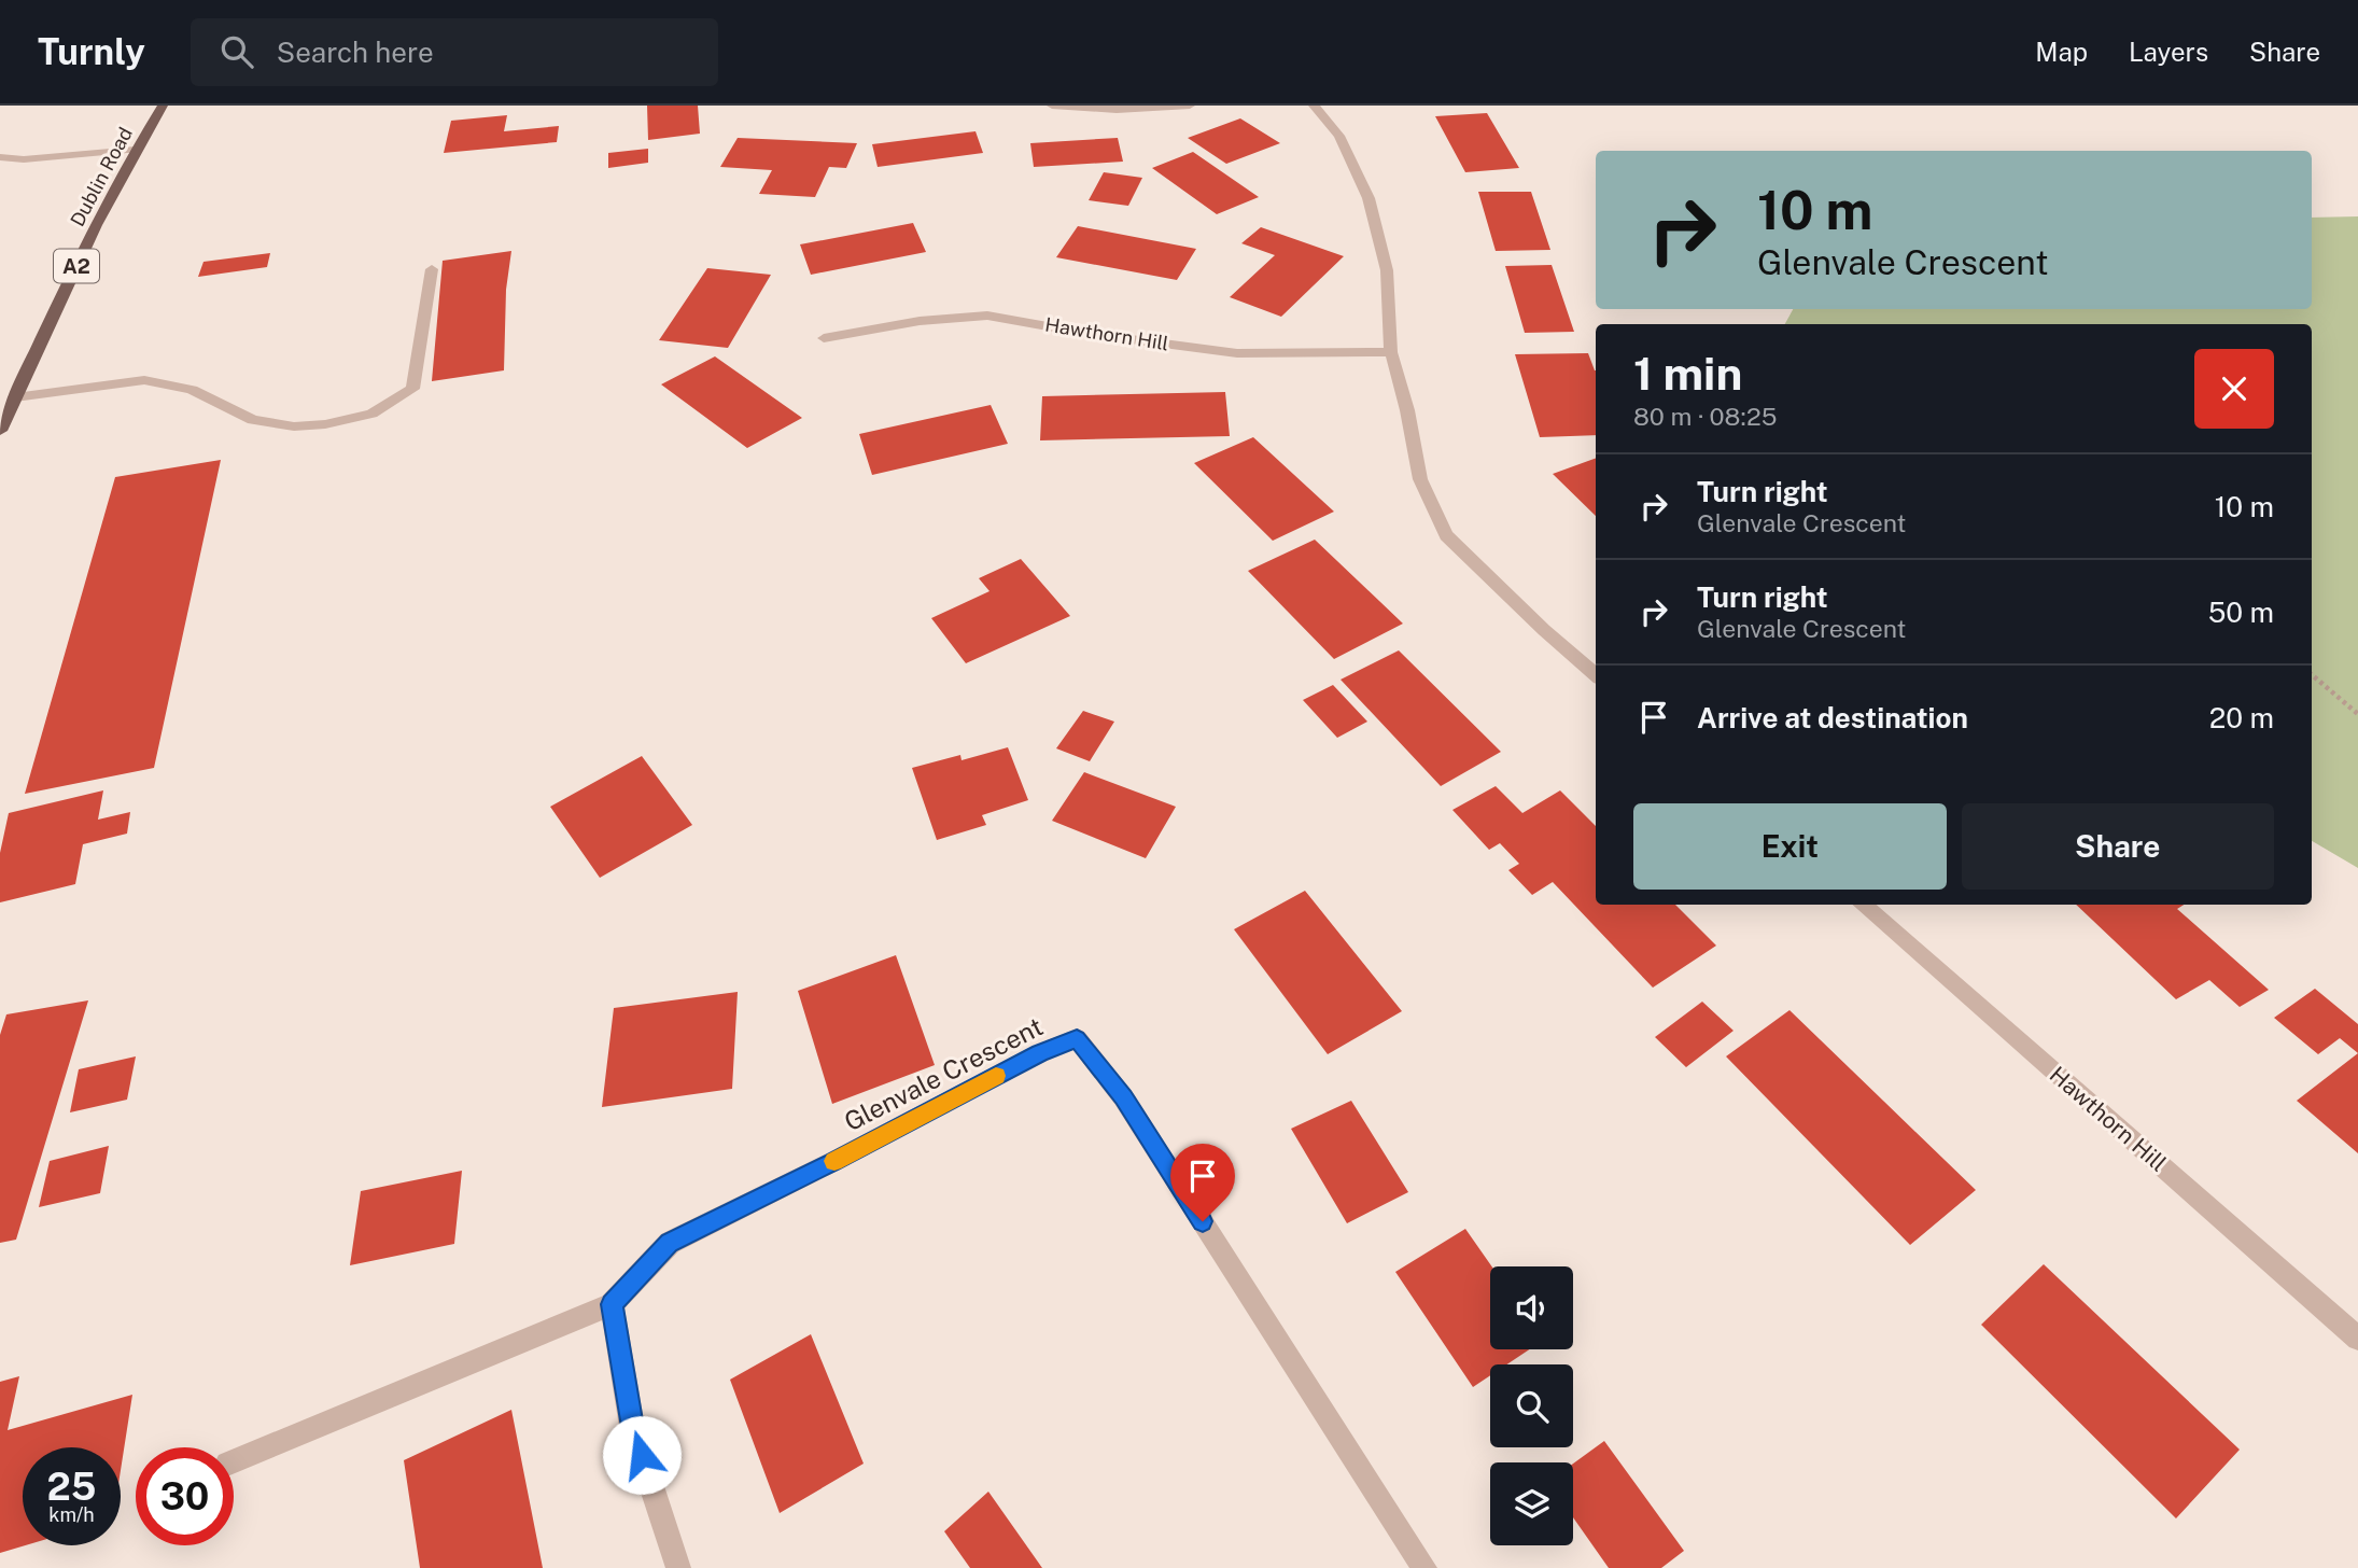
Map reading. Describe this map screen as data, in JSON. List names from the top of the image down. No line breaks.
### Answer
{"streets":{"main road":["Dublin Road","A2"],"street":["Hawthorn Hill","Glenvale Crescent"]},"page":{"header":"Turnly","search":"Search here","nav":["Map","Layers","Share"],"turn":["10 m","Glenvale Crescent"],"heading":["1 min","80 m · 08:25"],"list":[{"name":"Turn right","note":"Glenvale Crescent","value":"10 m"},{"name":"Turn right","note":"Glenvale Crescent","value":"50 m"},{"name":"Arrive at destination","value":"20 m"}],"buttons":["Exit","Share"],"speed":"25 km/h","limit":"30"}}
